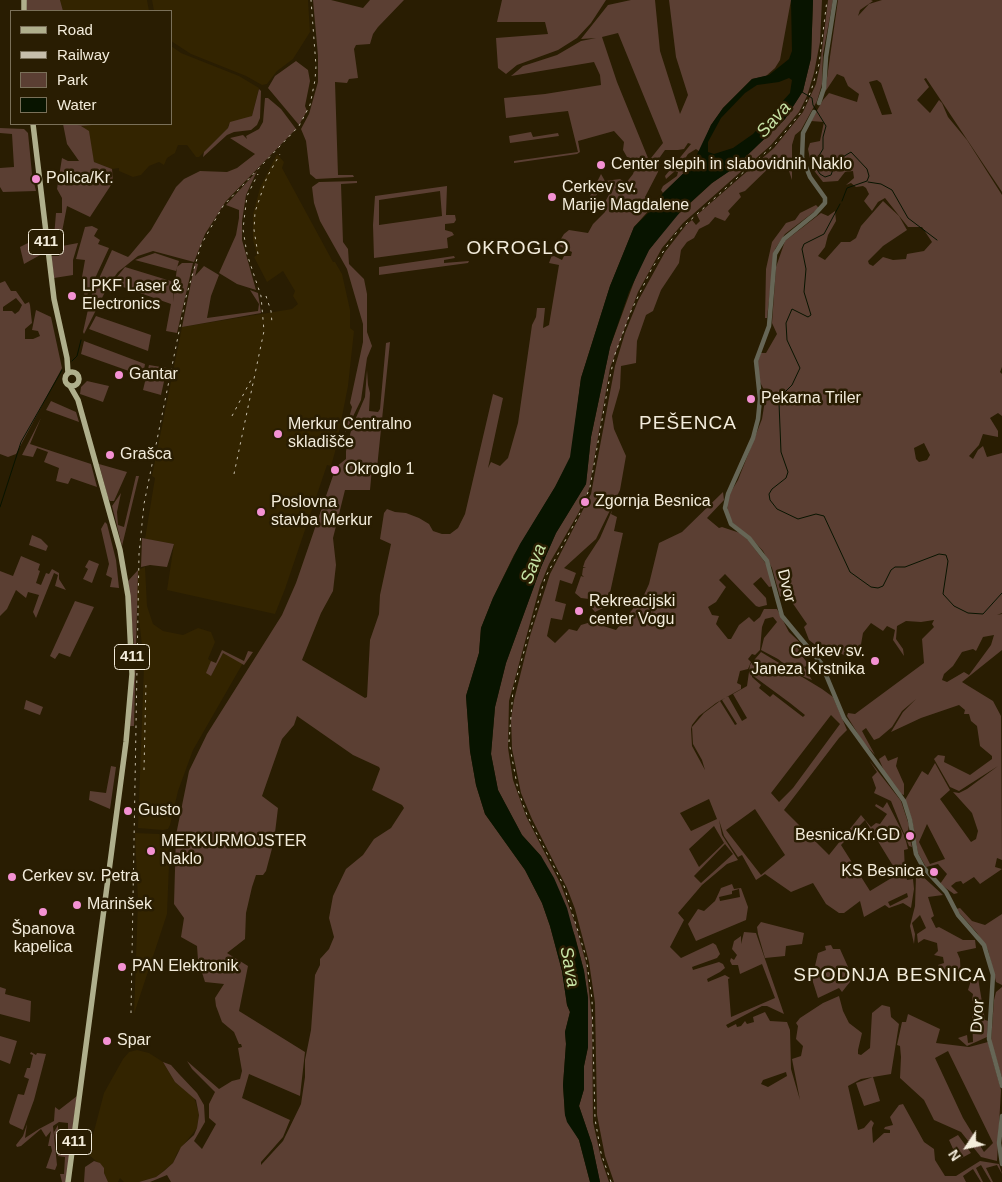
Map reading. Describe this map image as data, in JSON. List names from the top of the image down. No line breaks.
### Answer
{"streets":{"main road":["411"],"street":["Dvor"]},"districts":["OKROGLO","PEŠENCA","SPODNJA BESNICA"],"water":["Sava"],"places":["Center slepih in slabovidnih Naklo","Polica/Kr.","Cerkev sv. Marije Magdalene","LPKF Laser & Electronics","Gantar","Pekarna Triler","Merkur Centralno skladišče","Grašca","Okroglo 1","Zgornja Besnica","Poslovna stavba Merkur","Rekreacijski center Vogu","Cerkev sv. Janeza Krstnika","Gusto","Besnica/Kr.GD","MERKURMOJSTER Naklo","KS Besnica","Cerkev sv. Petra","Marinšek","Španova kapelica","PAN Elektronik","Spar"],"legend":["Road","Railway","Park","Water"],"north":"bottom left"}
